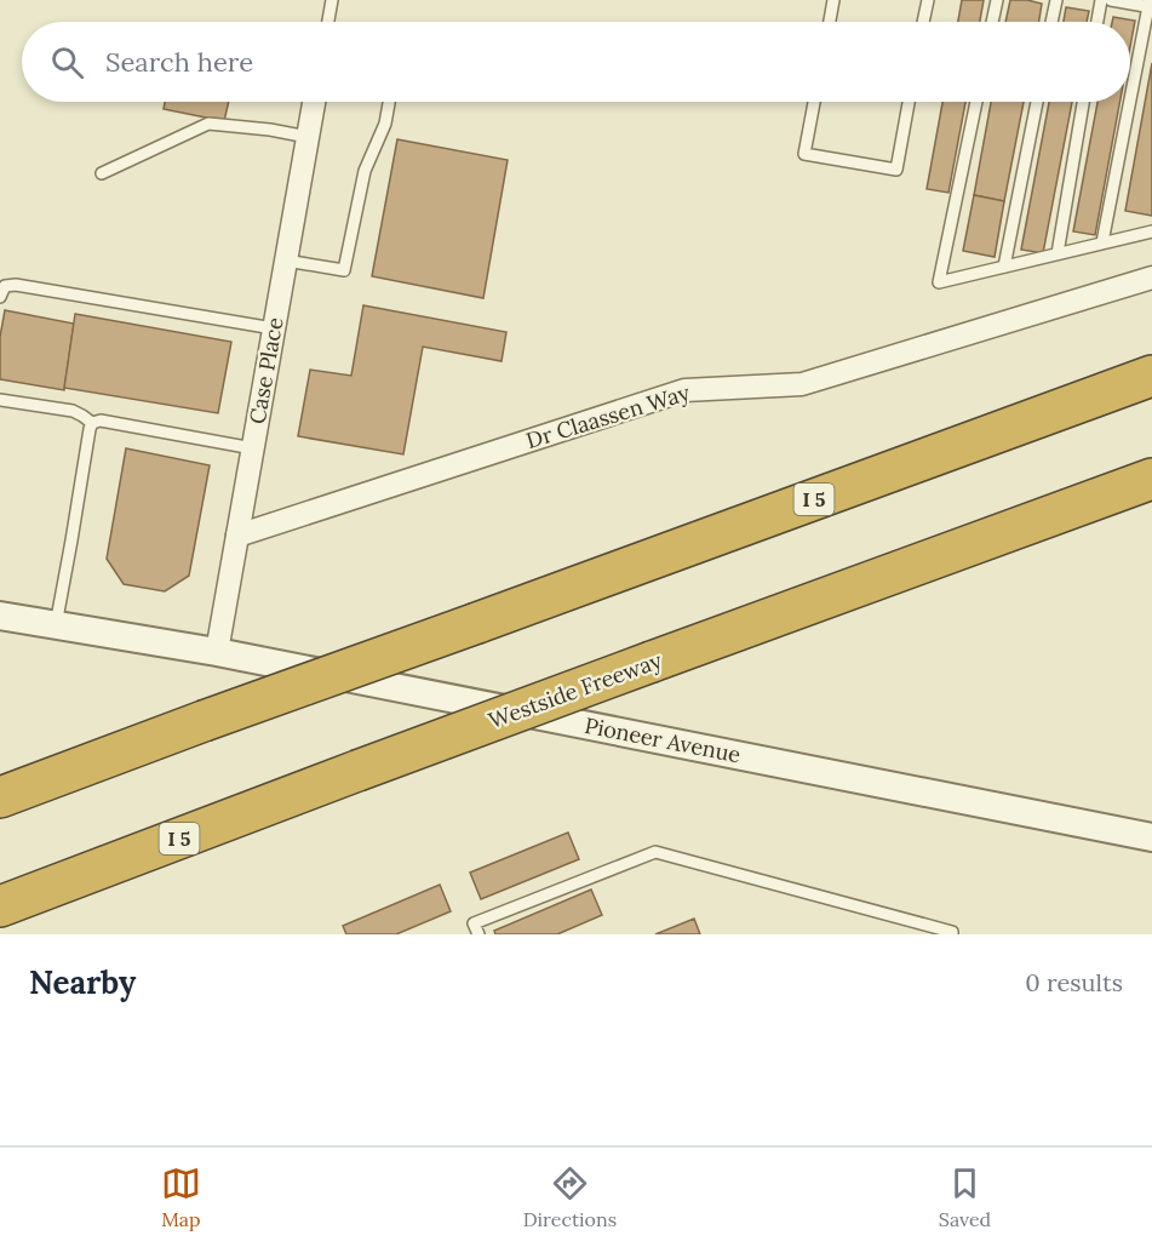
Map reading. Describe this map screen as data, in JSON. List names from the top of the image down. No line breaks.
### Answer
{"streets":{"highway":["I 5","Westside Freeway"],"street":["Case Place","Dr Claassen Way","Pioneer Avenue"]},"crossings":[["Case Place","Dr Claassen Way"],["Case Place","Pioneer Avenue"]],"page":{"search":"Search here","heading":["Nearby","0 results"],"nav":["Map","Directions","Saved"]}}
